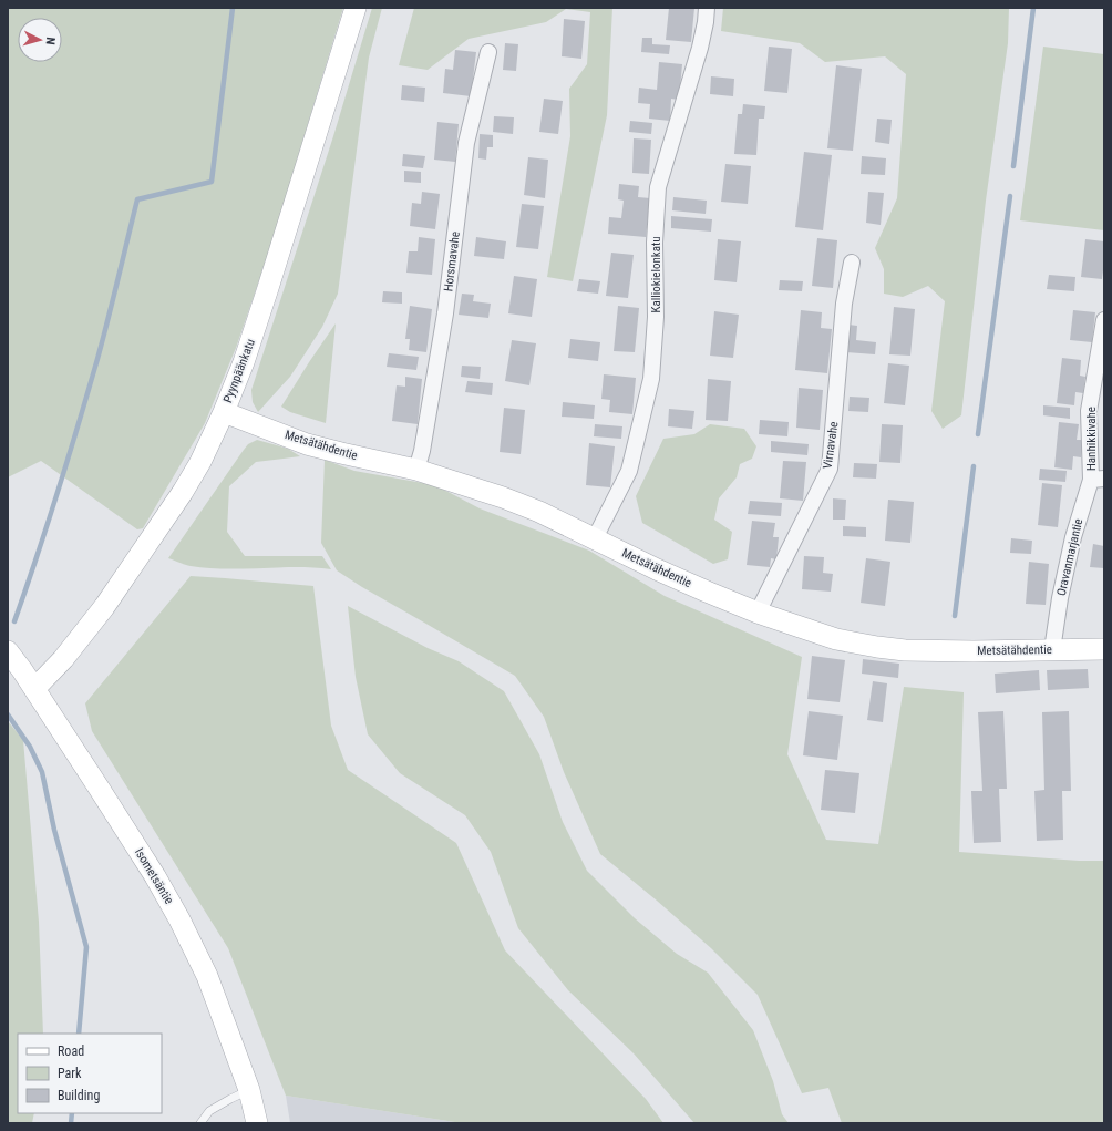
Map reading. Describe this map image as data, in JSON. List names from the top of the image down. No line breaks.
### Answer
{"streets":{"main road":["Pyynpäänkatu","Metsätähdentie","Isometsäntie"],"street":["Horsmavahe","Kalliokielonkatu","Hanhikkivahe","Virnavahe","Oravanmarjantie"]},"crossings":[["Horsmavahe","Metsätähdentie"],["Kalliokielonkatu","Metsätähdentie"],["Pyynpäänkatu","Metsätähdentie"],["Pyynpäänkatu","Isometsäntie"],["Hanhikkivahe","Oravanmarjantie"],["Metsätähdentie","Virnavahe"],["Metsätähdentie","Oravanmarjantie"]],"legend":["Road","Park","Building"],"north":"right"}
